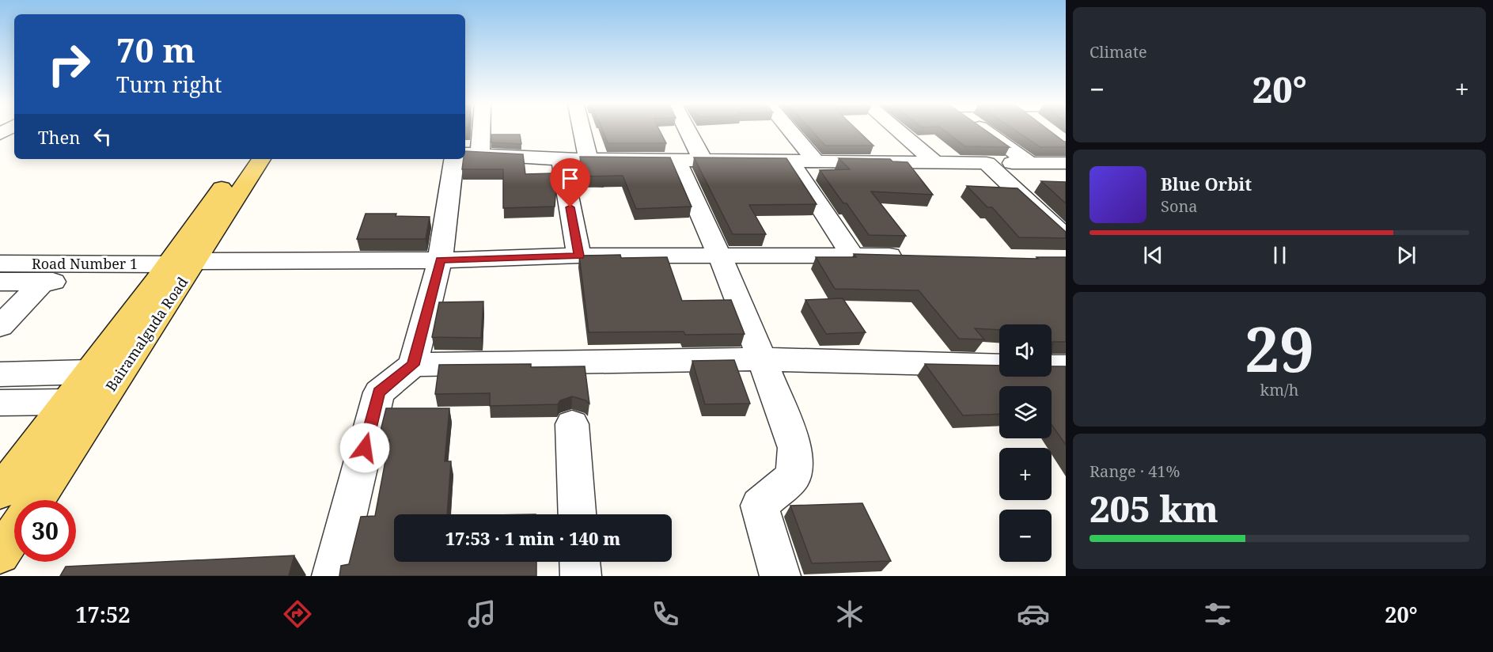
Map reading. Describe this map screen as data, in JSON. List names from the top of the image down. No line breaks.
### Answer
{"streets":{"main road":["Bairamalguda Road"],"street":["Road Number 1"]},"crossings":[["Road Number 1","Bairamalguda Road"]],"page":{"tile":["Climate",["29","km/h"],["Range · 41%","205 km"]],"turn":["70 m","Turn right"],"heat":["−","20°","+"],"then":"Then","song":["Blue Orbit","Sona"],"map_buttons":["+","−"],"limit":"30","trip":"17:53 · 1 min · 140 m","tabs":["17:52","20°"]}}
